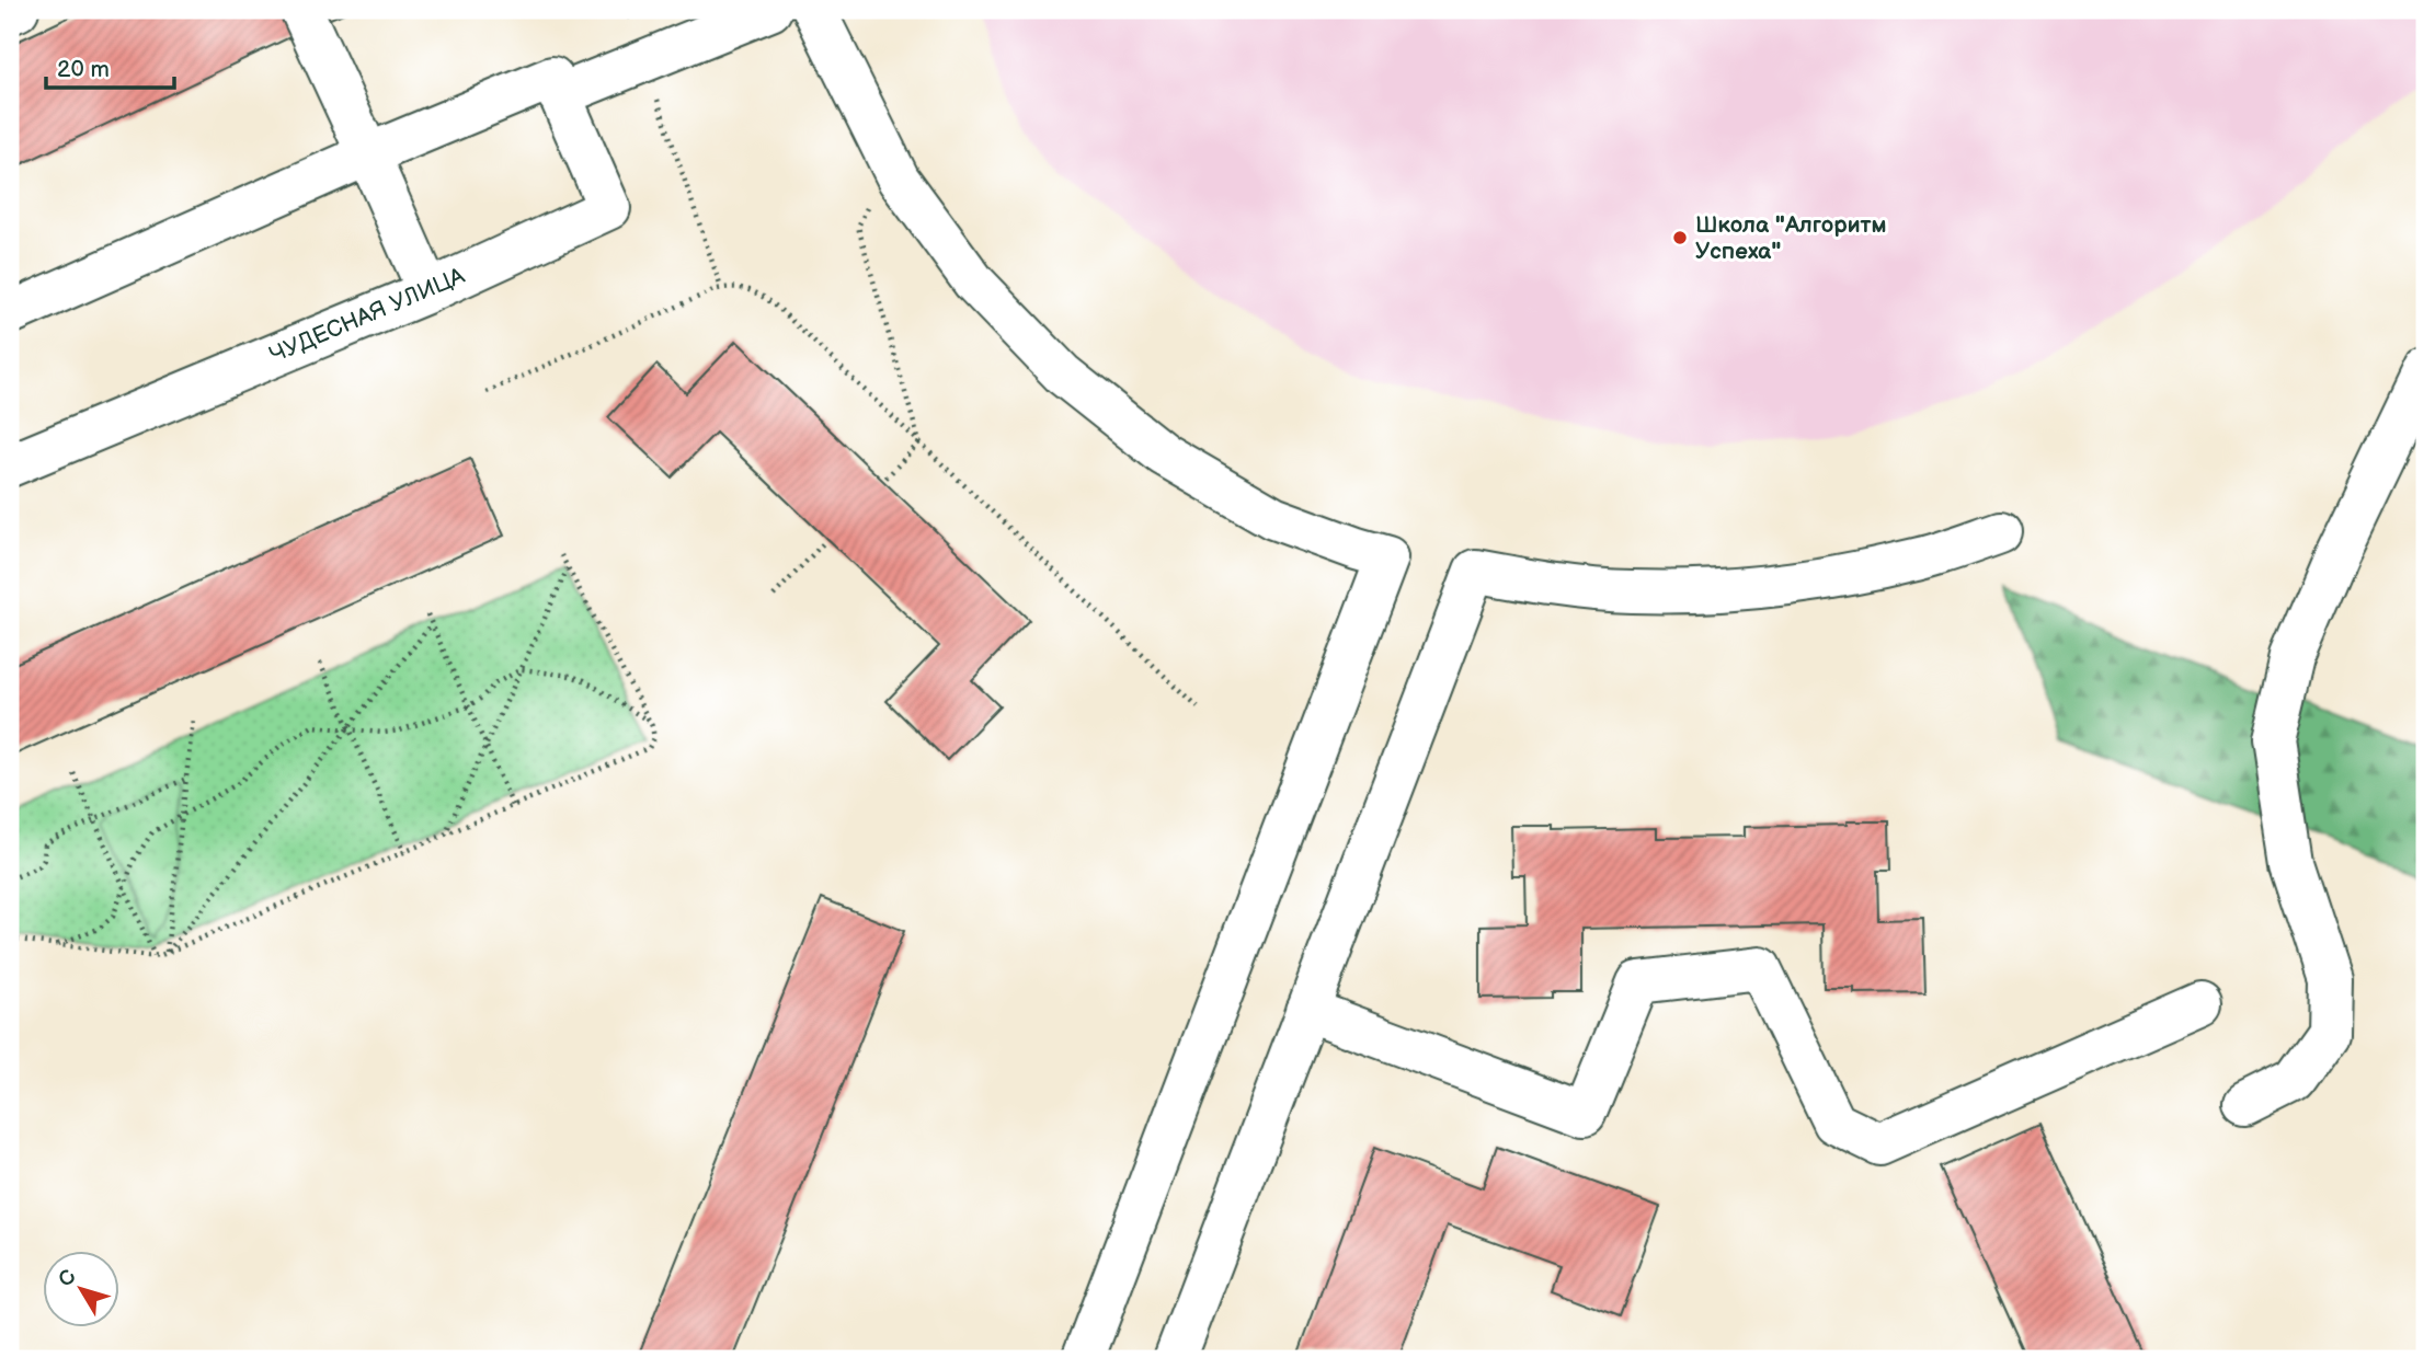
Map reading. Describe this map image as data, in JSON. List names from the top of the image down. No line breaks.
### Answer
{"streets":{"street":["ЧУДЕСНАЯ УЛИЦА"]},"places":["Школа \"Алгоритм Успеха\""],"scale_bar":"20 m","north":"top left"}
